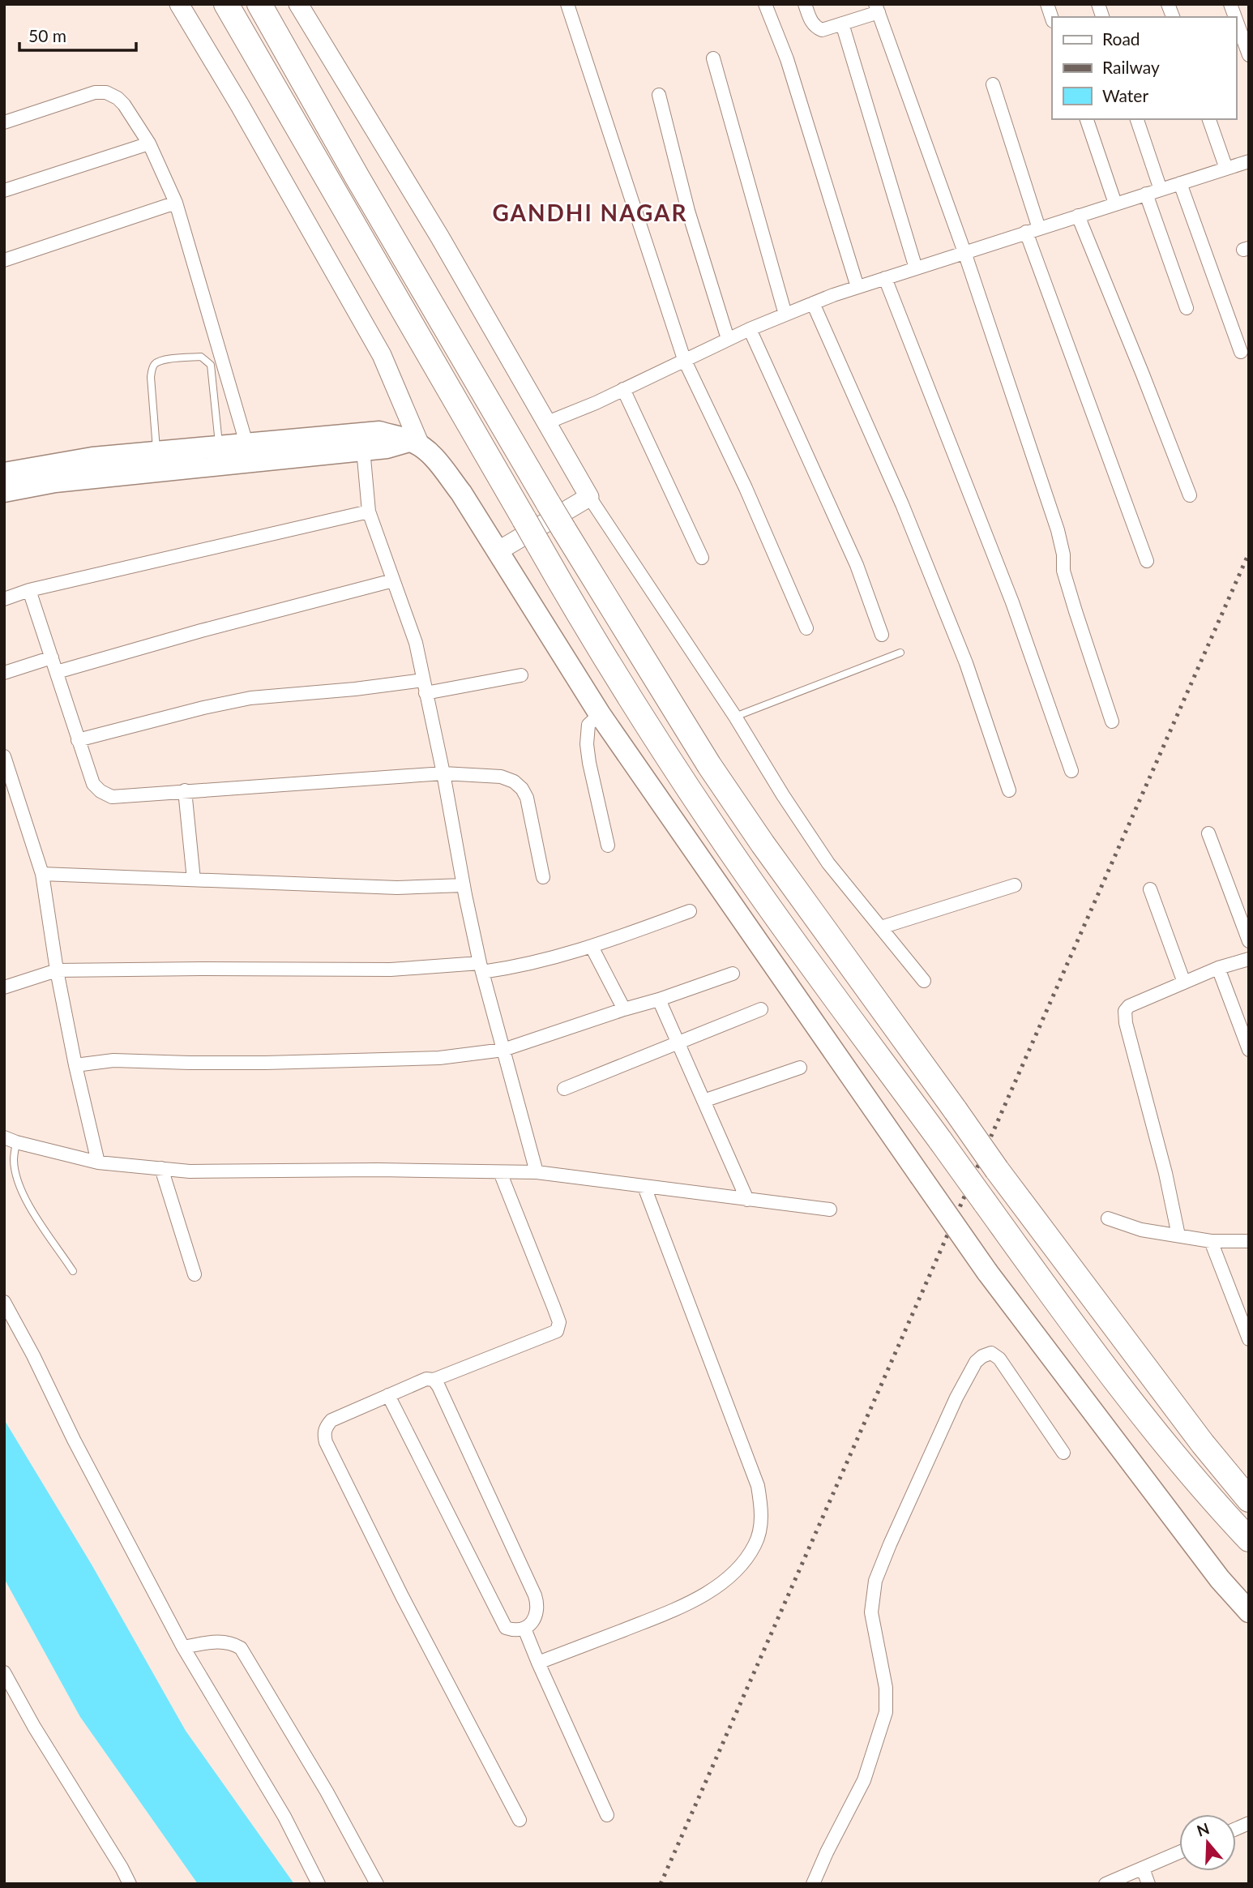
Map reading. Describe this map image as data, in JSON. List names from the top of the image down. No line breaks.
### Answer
{"districts":["GANDHI NAGAR"],"legend":["Road","Railway","Water"],"scale_bar":"50 m","north":"top"}
